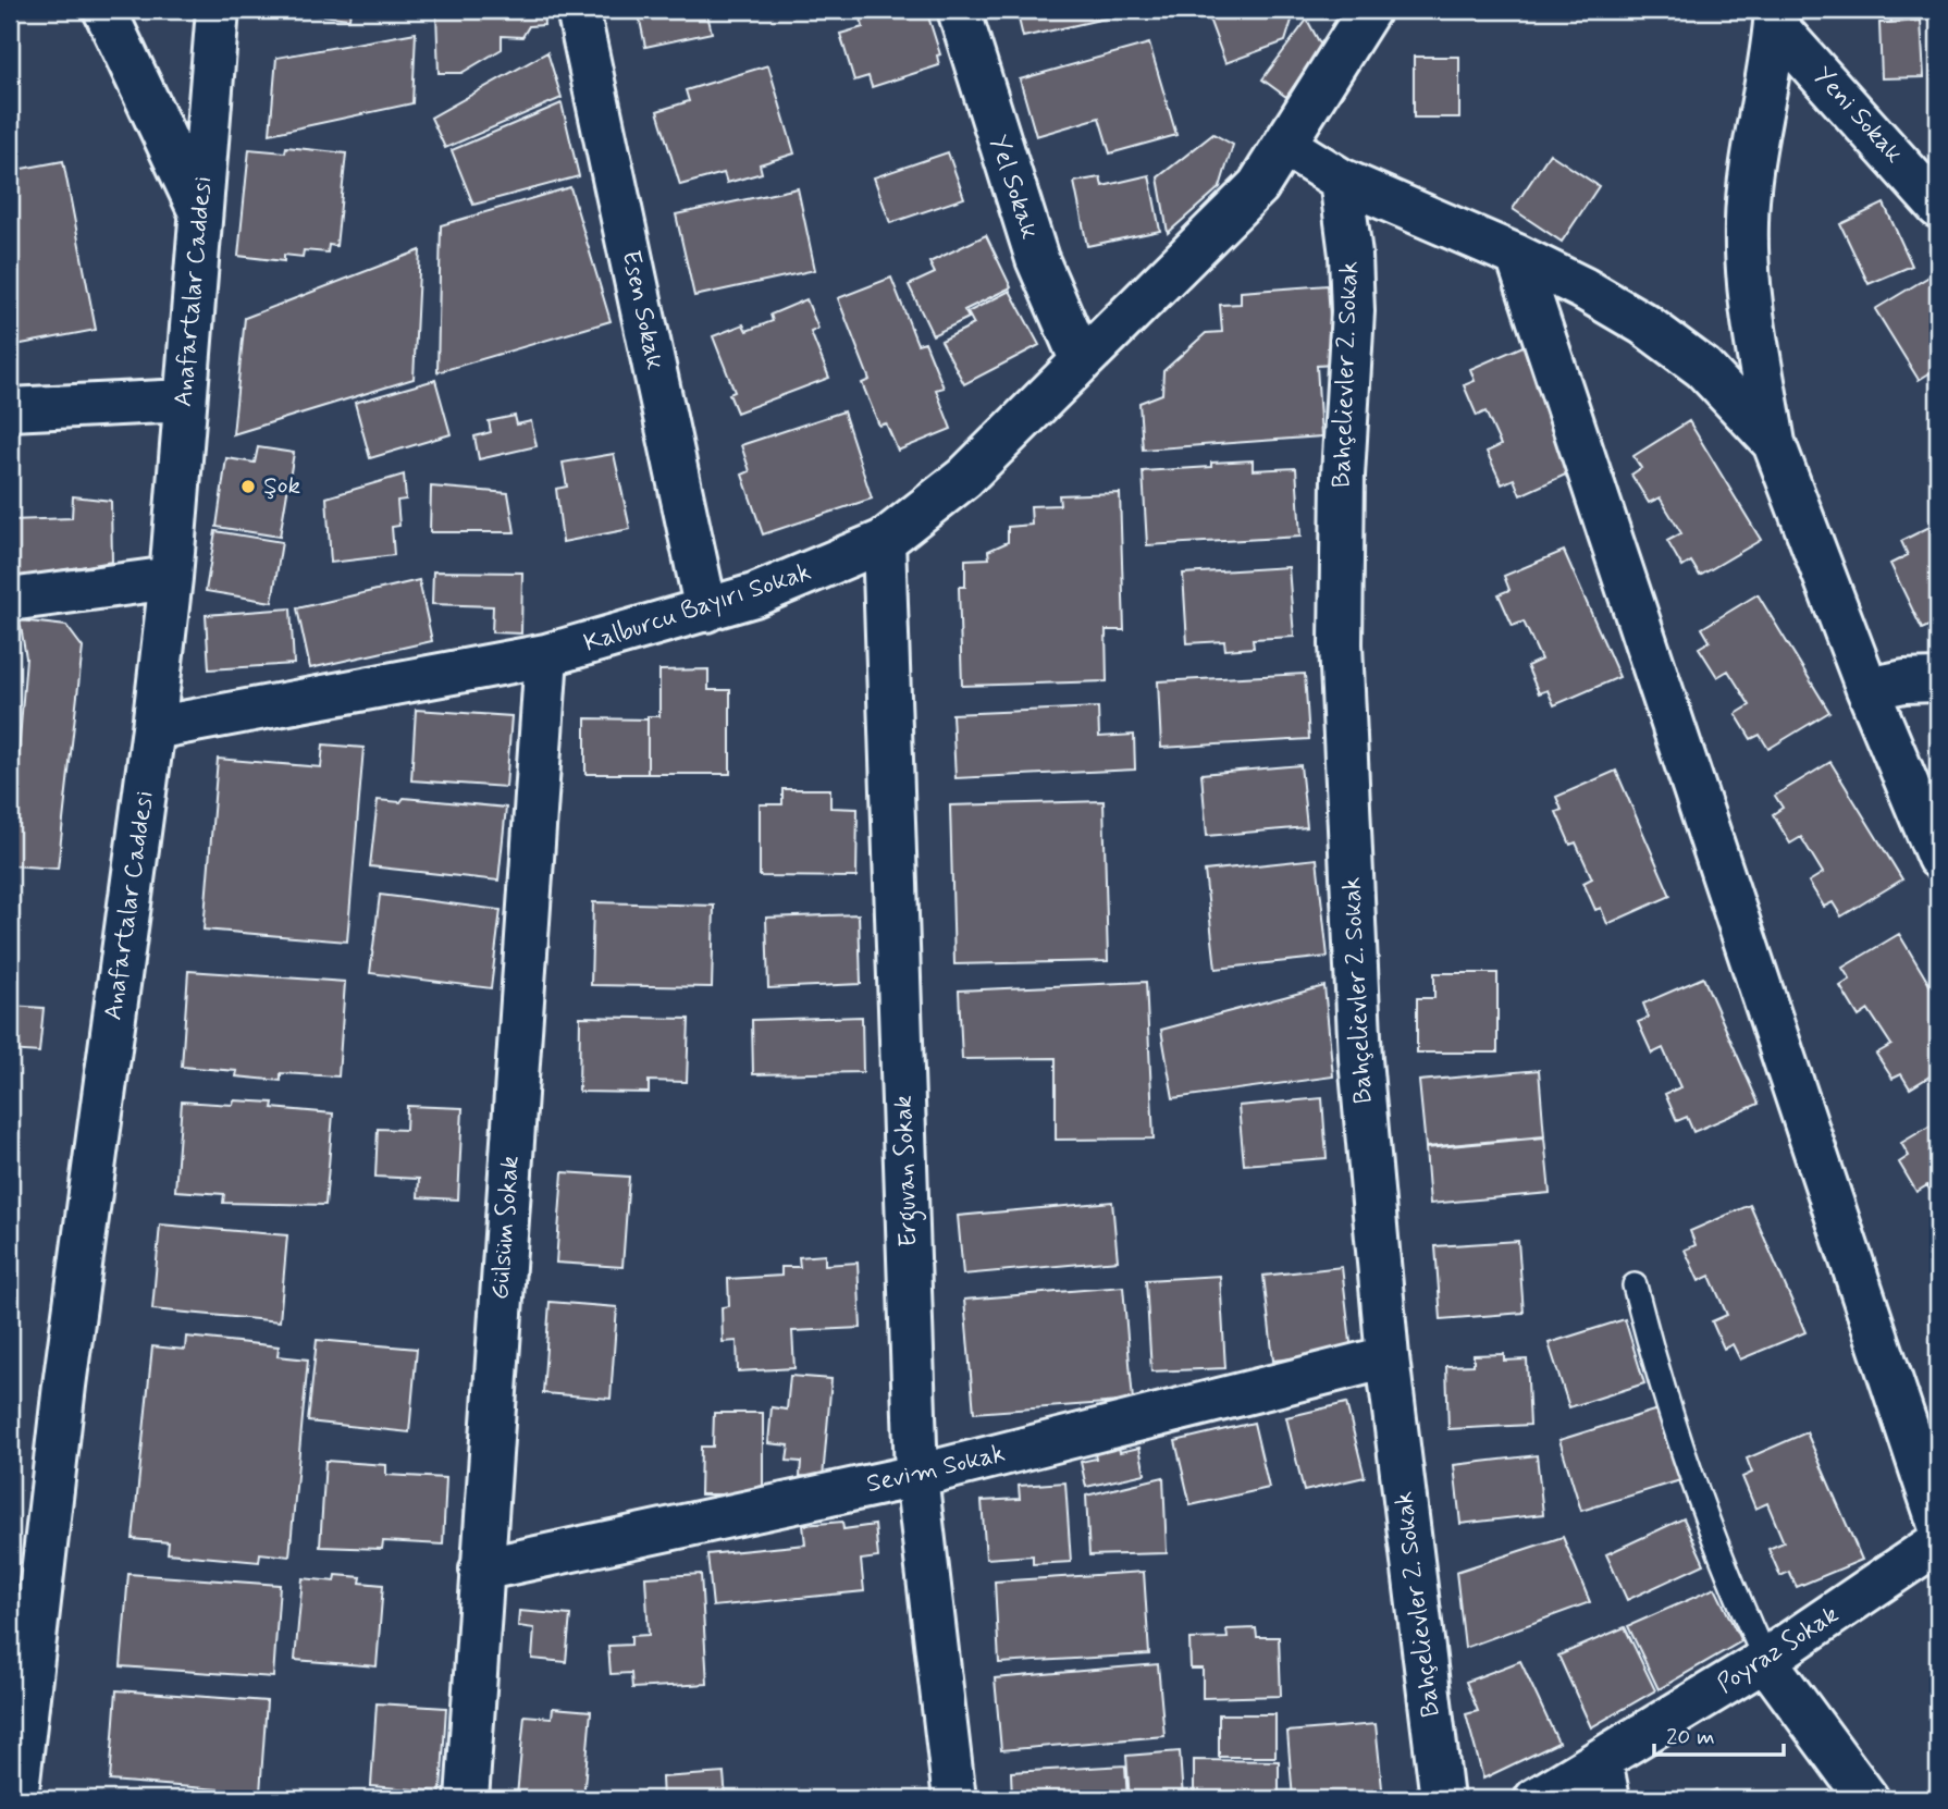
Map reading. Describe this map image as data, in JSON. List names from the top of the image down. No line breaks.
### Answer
{"streets":{"street":["Yeni Sokak","Yel Sokak","Anafartalar Caddesi","Esen Sokak","Bahçelievler 2. Sokak","Kalburcu Bayırı Sokak","Erguvan Sokak","Gülsüm Sokak","Sevim Sokak","Poyraz Sokak"]},"crossings":[["Yel Sokak","Kalburcu Bayırı Sokak"],["Anafartalar Caddesi","Kalburcu Bayırı Sokak"],["Esen Sokak","Kalburcu Bayırı Sokak"],["Bahçelievler 2. Sokak","Sevim Sokak"],["Kalburcu Bayırı Sokak","Erguvan Sokak"],["Kalburcu Bayırı Sokak","Gülsüm Sokak"],["Erguvan Sokak","Sevim Sokak"],["Gülsüm Sokak","Sevim Sokak"]],"places":["Şok"],"scale_bar":"20 m"}
